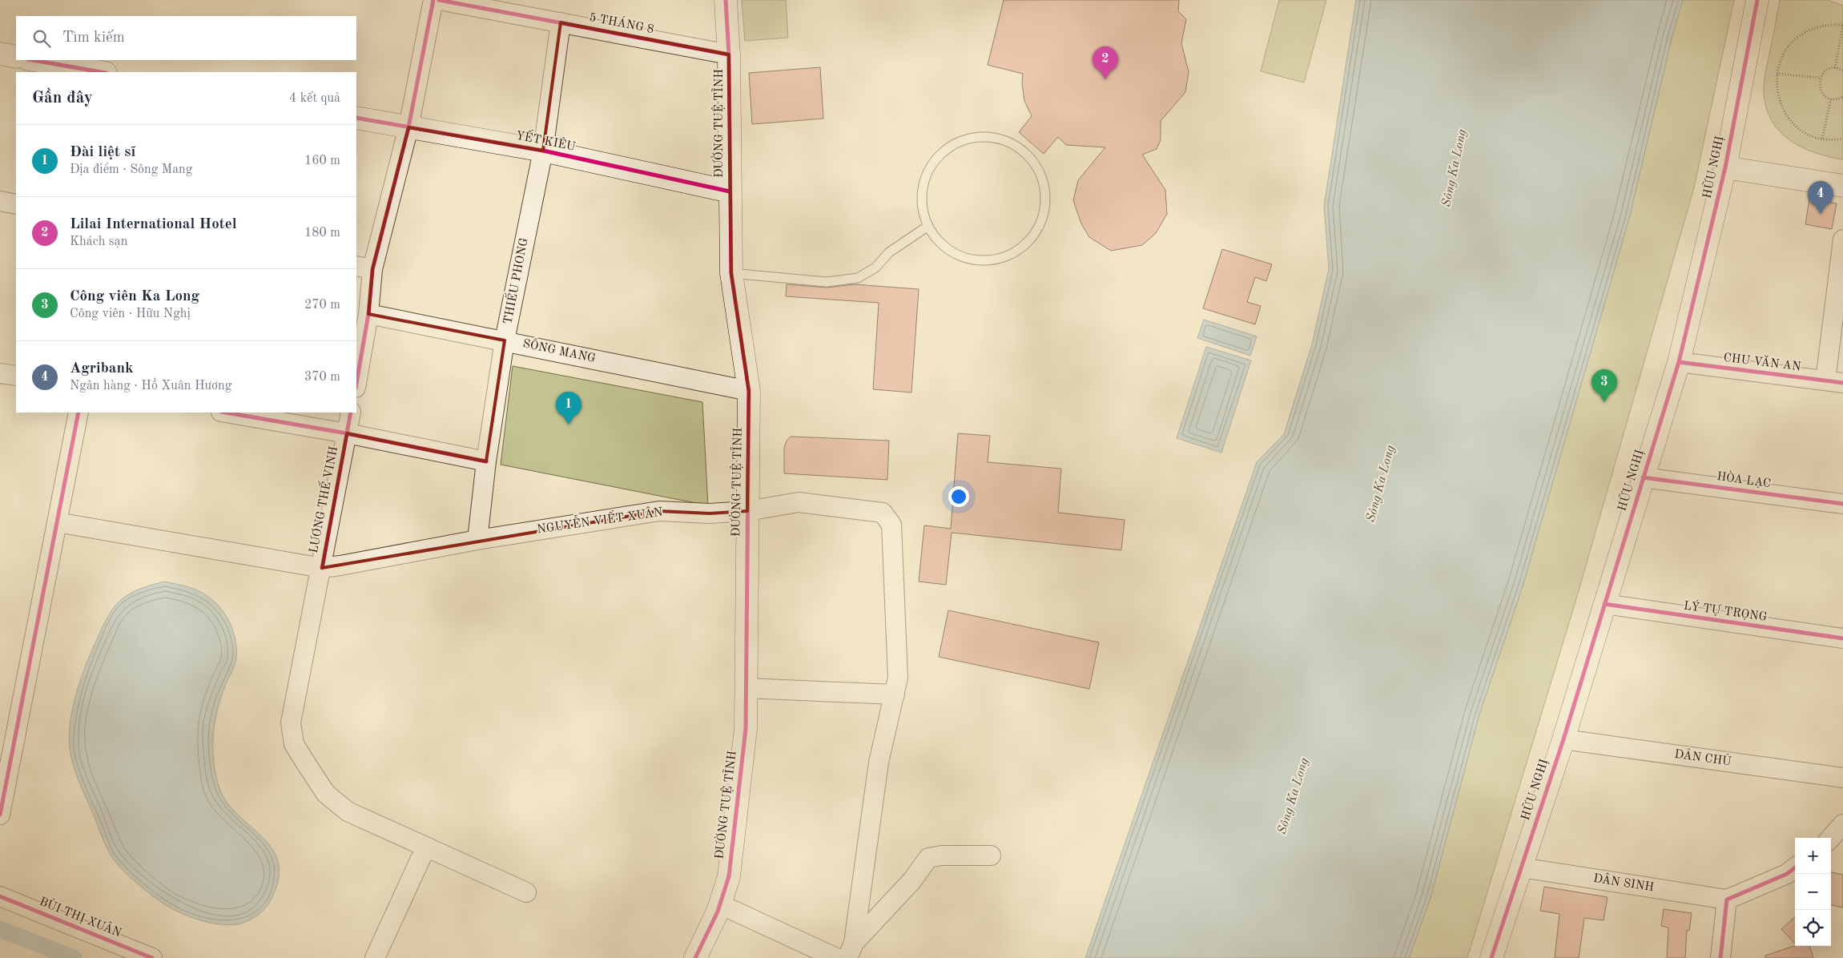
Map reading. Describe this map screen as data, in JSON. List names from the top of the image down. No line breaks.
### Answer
{"streets":{"street":["5 THÁNG 8","ĐƯỜNG TUỆ TĨNH","YẾT KIÊU","HỮU NGHỊ","THIẾU PHONG","SÔNG MANG","CHU VĂN AN","HÒA LẠC","LƯƠNG THẾ VINH","NGUYỄN VIẾT XUÂN","LÝ TỰ TRỌNG","DÂN CHỦ","DÂN SINH","BÙI THỊ XUÂN"]},"crossings":[["5 THÁNG 8","ĐƯỜNG TUỆ TĨNH"],["5 THÁNG 8","THIẾU PHONG"],["ĐƯỜNG TUỆ TĨNH","YẾT KIÊU"],["ĐƯỜNG TUỆ TĨNH","SÔNG MANG"],["ĐƯỜNG TUỆ TĨNH","NGUYỄN VIẾT XUÂN"],["YẾT KIÊU","THIẾU PHONG"],["HỮU NGHỊ","CHU VĂN AN"],["HỮU NGHỊ","HÒA LẠC"],["HỮU NGHỊ","LÝ TỰ TRỌNG"],["HỮU NGHỊ","DÂN CHỦ"],["HỮU NGHỊ","DÂN SINH"],["THIẾU PHONG","SÔNG MANG"],["THIẾU PHONG","NGUYỄN VIẾT XUÂN"],["LƯƠNG THẾ VINH","NGUYỄN VIẾT XUÂN"]],"water":["Sông Ka Long"],"page":{"search":"Tìm kiếm","pins":["2","4","3","1"],"heading":["Gần đây","4 kết quả"],"list":[{"mark":"1","name":"Đài liệt sĩ","note":"Địa điểm · Sông Mang","value":"160 m"},{"mark":"2","name":"Lilai International Hotel","note":"Khách sạn","value":"180 m"},{"mark":"3","name":"Công viên Ka Long","note":"Công viên · Hữu Nghị","value":"270 m"},{"mark":"4","name":"Agribank","note":"Ngân hàng · Hồ Xuân Hương","value":"370 m"}],"map_buttons":["+","−"]}}
